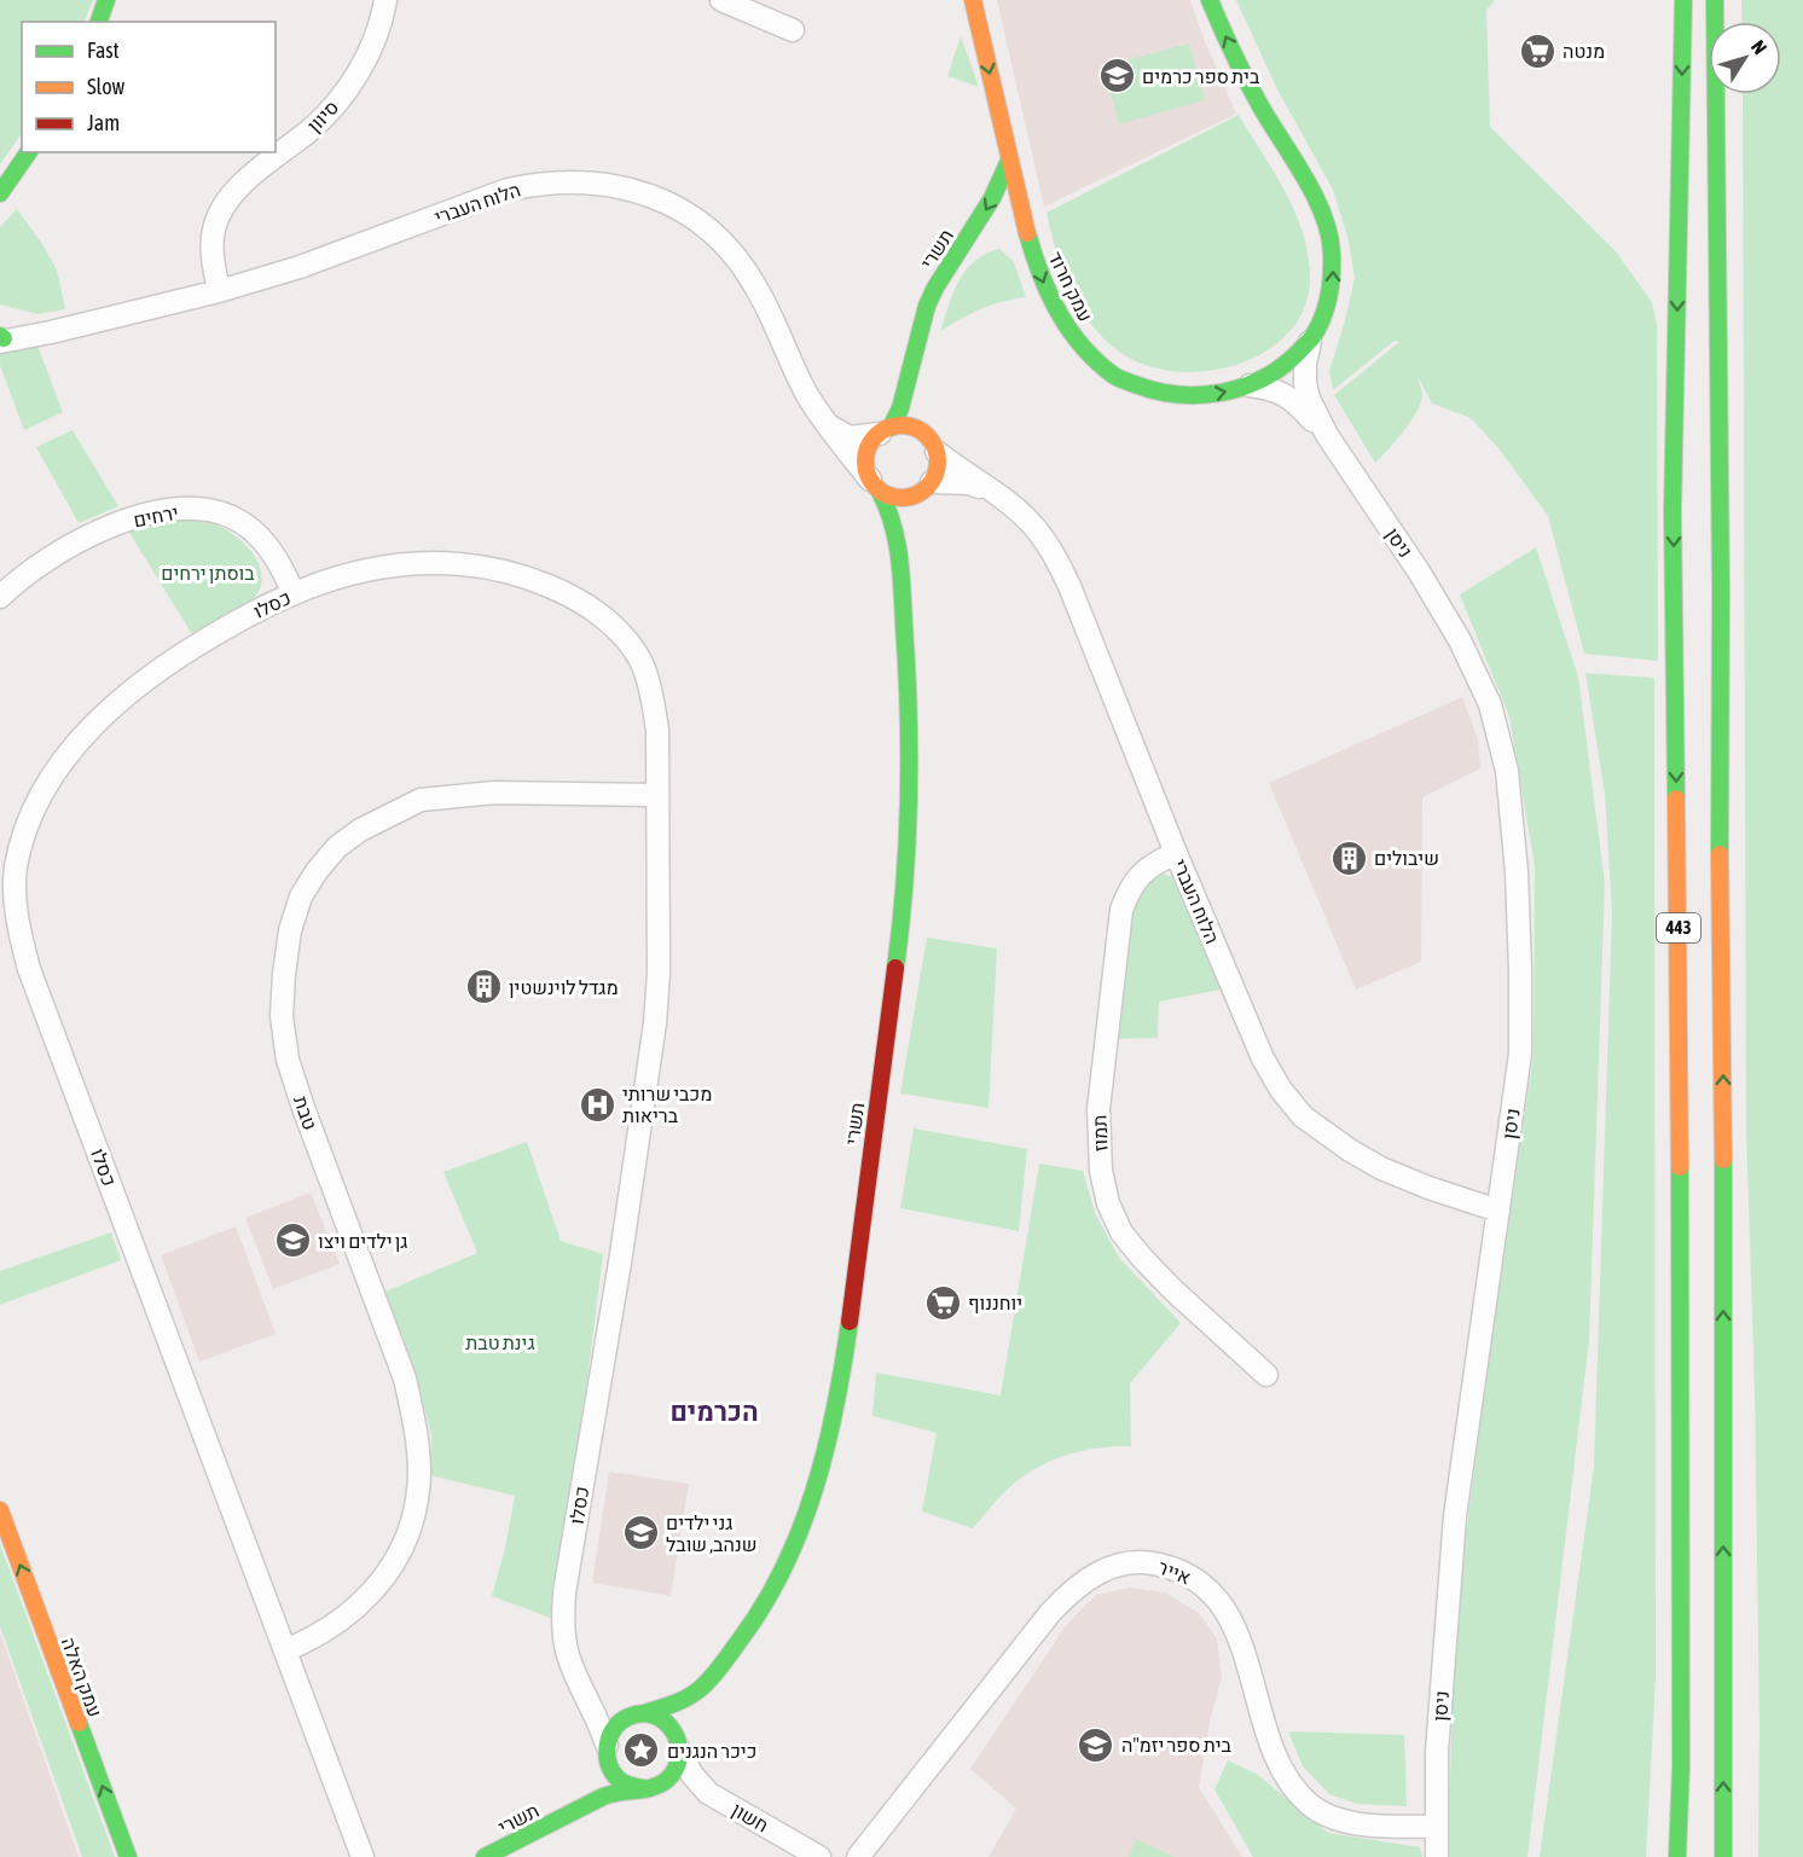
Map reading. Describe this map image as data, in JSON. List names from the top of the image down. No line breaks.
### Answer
{"streets":{"main road":["תשרי","עמק חרוד","443","עמק האלה"],"street":["סיוון","הלוח העברי","ירחים","ניסן","כסלו","טבת","תמוז","אייר","חשון"]},"crossings":[["סיוון","הלוח העברי"],["הלוח העברי","תשרי"],["הלוח העברי","ניסן"],["הלוח העברי","תמוז"],["תשרי","עמק חרוד"],["תשרי","כסלו"],["תשרי","חשון"],["עמק חרוד","ניסן"],["ירחים","כסלו"],["ניסן","אייר"],["כסלו","טבת"],["כסלו","חשון"]],"one_way":["עמק האלה"],"districts":["הכרמים"],"parks":["בוסתן ירחים","גינת טבת"],"places":{"supermarket":["מנטה","יוחננוף"],"school or university":["בית ספר כרמים","גן ילדים ויצו","גני ילדים שנהב, שובל","בית ספר יזמ\"ה"],"building":["שיבולים","מגדל לוינשטין"],"hospital":["מכבי שרותי בריאות"],"place":["כיכר הנגנים"]},"legend":["Fast","Slow","Jam"],"north":"top right"}
